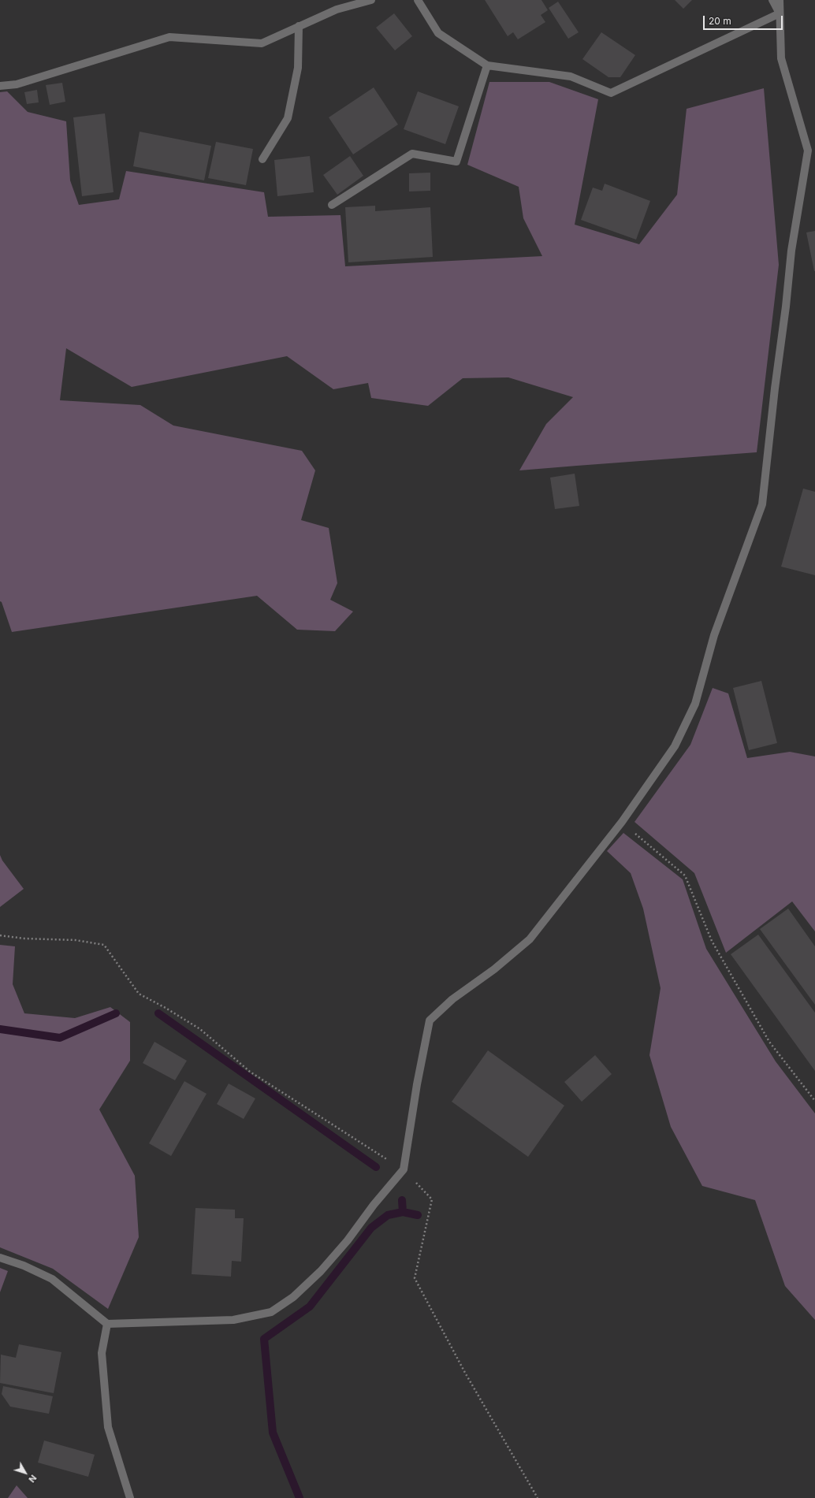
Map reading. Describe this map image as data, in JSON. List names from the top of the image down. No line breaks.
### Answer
{"scale_bar":"20 m","north":"bottom right"}
